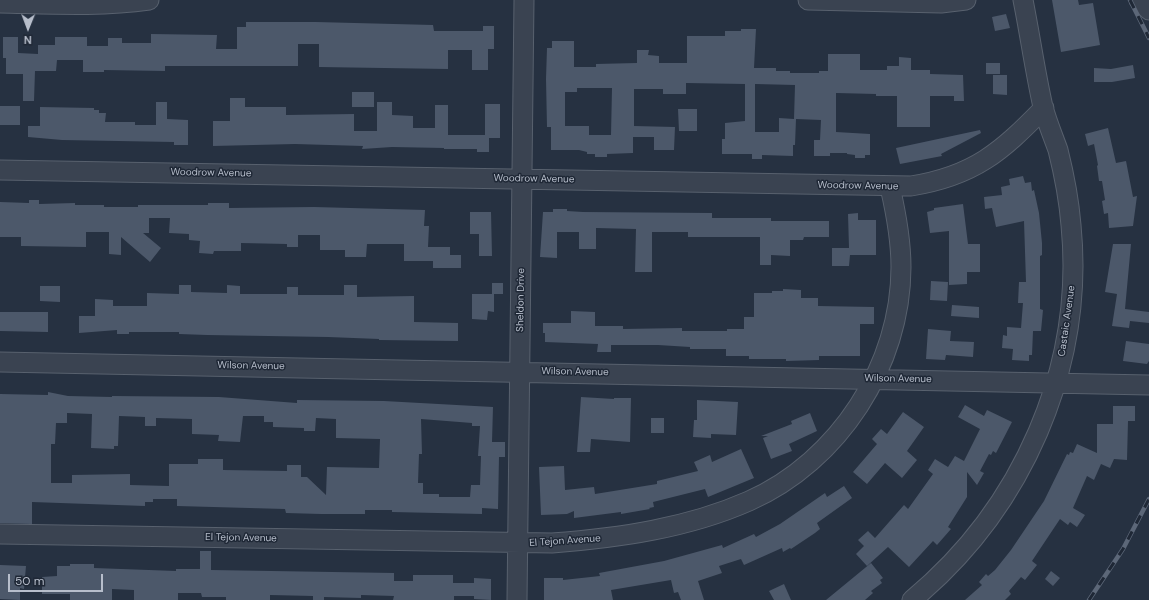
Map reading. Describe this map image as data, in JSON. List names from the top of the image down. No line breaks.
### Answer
{"streets":{"street":["Woodrow Avenue","Sheldon Drive","Castaic Avenue","Wilson Avenue","El Tejon Avenue"]},"crossings":[["Woodrow Avenue","Sheldon Drive"],["Woodrow Avenue","Castaic Avenue"],["Woodrow Avenue","El Tejon Avenue"],["Sheldon Drive","Wilson Avenue"],["Sheldon Drive","El Tejon Avenue"],["Castaic Avenue","Wilson Avenue"],["Wilson Avenue","El Tejon Avenue"]],"scale_bar":"50 m","north":"bottom"}
